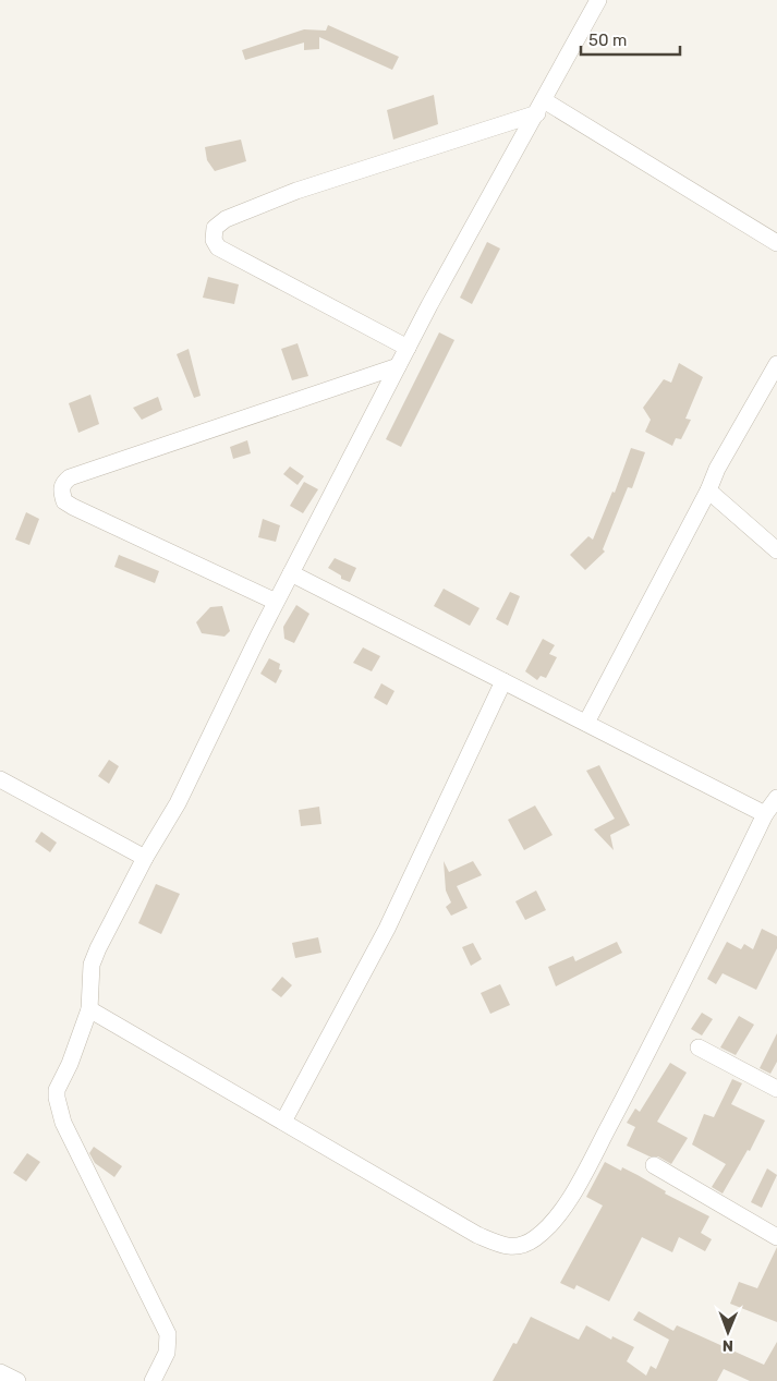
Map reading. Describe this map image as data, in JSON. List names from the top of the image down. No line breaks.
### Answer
{"scale_bar":"50 m","north":"bottom"}
